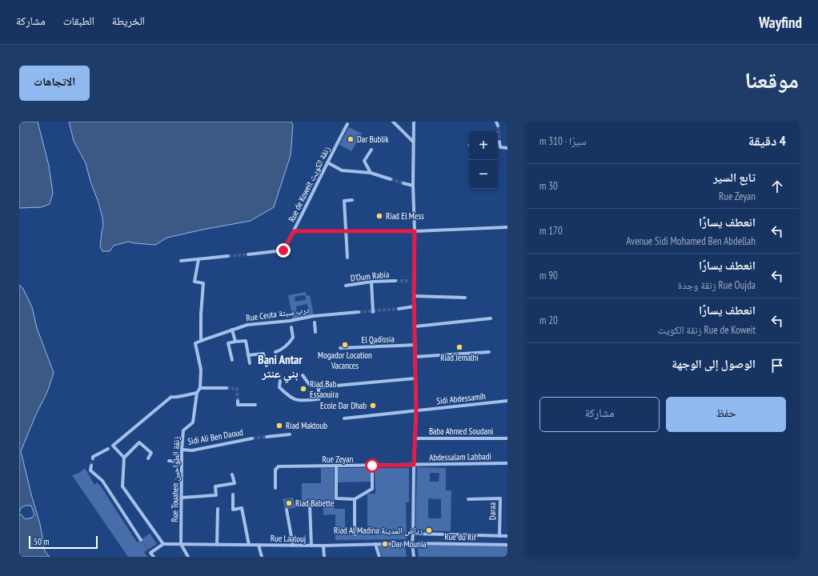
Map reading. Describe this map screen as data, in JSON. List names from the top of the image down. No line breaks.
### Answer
{"streets":{"street":["Rue de Koweit زنقة الكويت","D'Oum Rabia","Rue Ceuta درب سبتة","El Qadissia","Sidi Abdessamih","Baba Ahmed Soudani","Sidi Ali Ben Daoud","Abdessalam Labbadi","Rue Zeyan","Rue Touahen زنقة الطواحين","Daraa","Rue du Rif","Rue Laalouj"]},"crossings":[["Sidi Ali Ben Daoud","Rue Touahen زنقة الطواحين"],["Abdessalam Labbadi","Rue Zeyan"],["Rue Touahen زنقة الطواحين","Rue Laalouj"],["Rue du Rif","Rue Laalouj"]],"districts":["Bani Antar بني عنتر"],"places":["Dar Bublik","Riad El Mess","Mogador Location Vacances","Riad Jemalhi","Riad Bab Essaouira","Ecole Dar Dhab","Riad Maktoub","Riad Babette","Riad Al Madina رياض المدينة","Dar Mounia"],"scale_bar":"50 m","page":{"header":"Wayfind","nav":["الخريطة","الطبقات","مشاركة"],"title":"موقعنا","buttons":["الاتجاهات",["حفظ","مشاركة"]],"heading":["4 دقيقة","سيرًا · 310 m"],"map_buttons":["+","−"],"list":[["تابع السير","Rue Zeyan","30 m"],["انعطف يسارًا","Avenue Sidi Mohamed Ben Abdellah","170 m"],["انعطف يسارًا","Rue Oujda زنقة وجدة","90 m"],["انعطف يسارًا","Rue de Koweit زنقة الكويت","20 m"],"الوصول إلى الوجهة"],"scale":"50 m"}}
